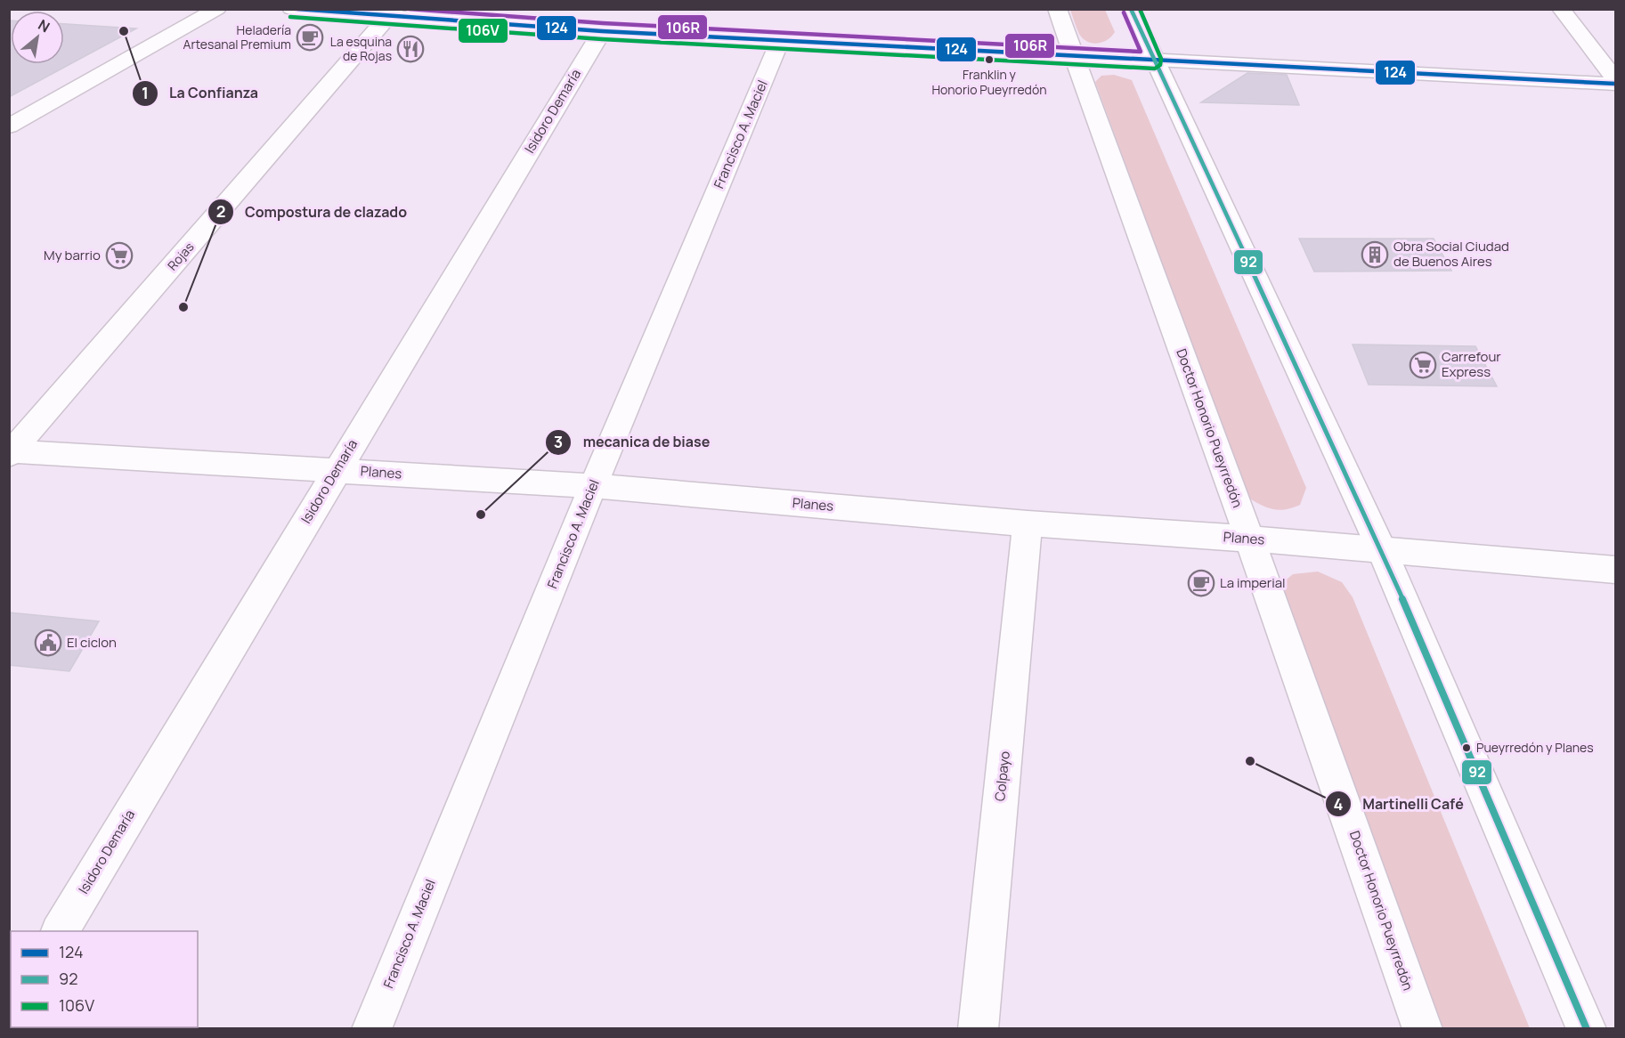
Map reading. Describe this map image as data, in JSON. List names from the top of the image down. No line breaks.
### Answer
{"streets":{"street":["Isidoro Demaría","Francisco A. Maciel","Rojas","Doctor Honorio Pueyrredón","Planes","Colpayo"]},"crossings":[["Isidoro Demaría","Planes"],["Francisco A. Maciel","Planes"],["Rojas","Planes"],["Doctor Honorio Pueyrredón","Planes"],["Planes","Colpayo"]],"places":{"other":["La Confianza","Franklin y Honorio Pueyrredón","Compostura de clazado","mecanica de biase","Pueyrredón y Planes","Martinelli Café"],"cafe":["Heladería Artesanal Premium","La imperial"],"restaurant":["La esquina de Rojas"],"building":["Obra Social Ciudad de Buenos Aires"],"supermarket":["My barrio","Carrefour Express"],"public building":["El ciclon"]},"lines":["transit line 124","transit line 92","transit line 106V","transit line 106R"],"legend":["124","92","106V"],"north":"top right"}
